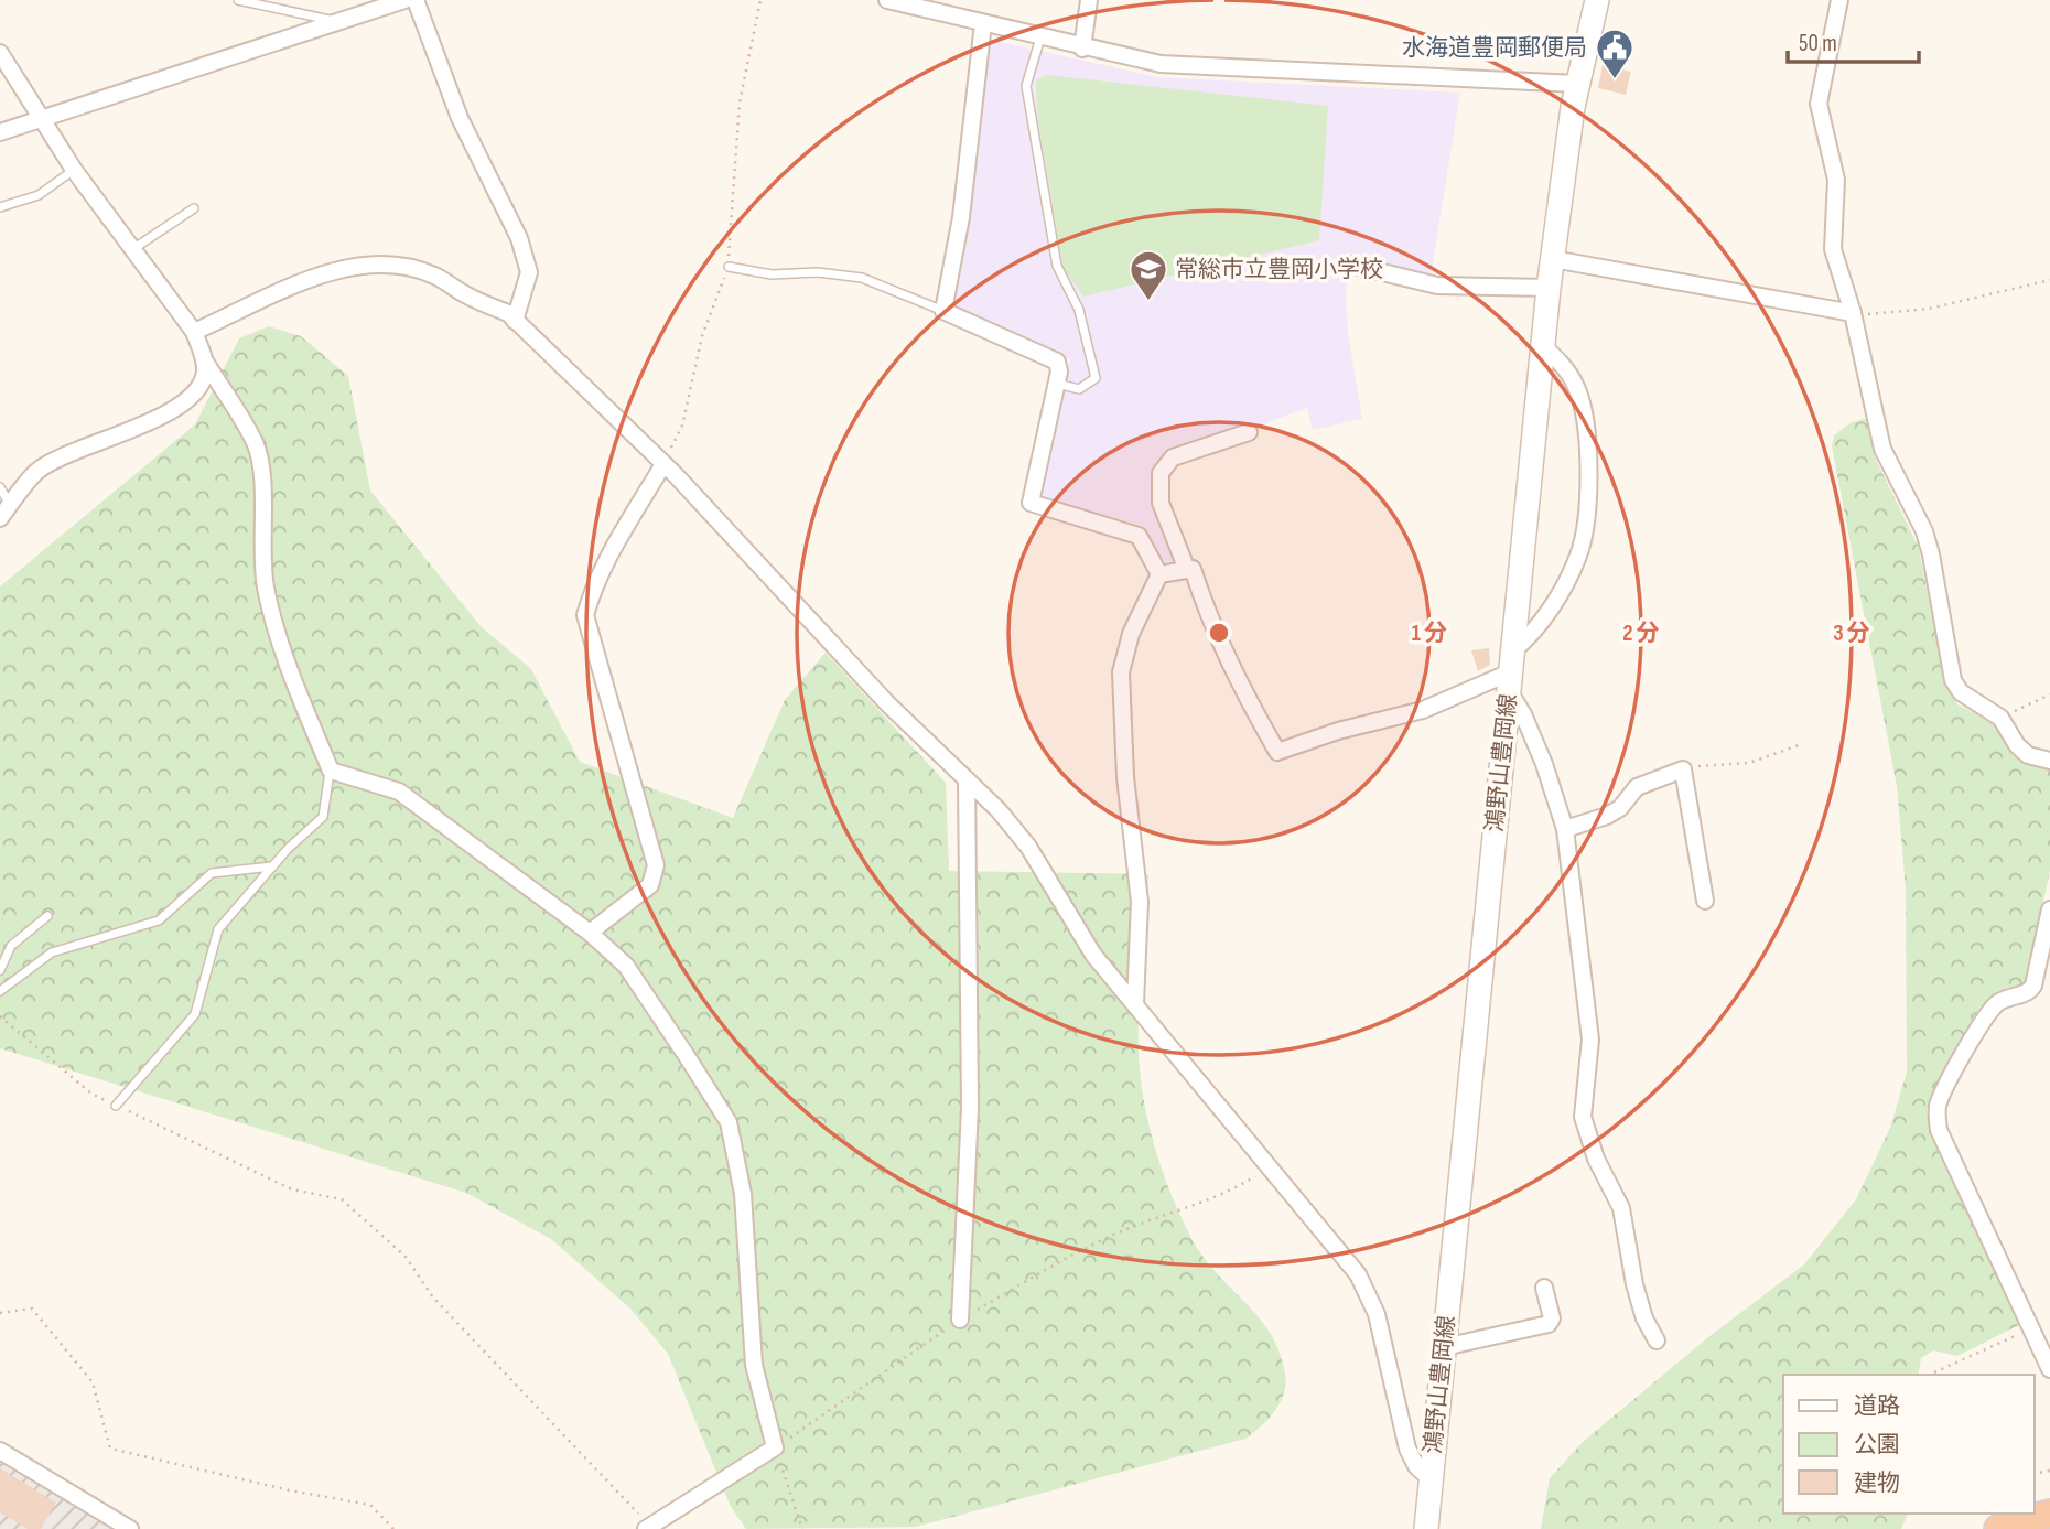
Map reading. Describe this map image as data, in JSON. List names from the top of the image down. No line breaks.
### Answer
{"streets":{"main road":["鴻野山豊岡線"]},"places":{"public building":["水海道豊岡郵便局"],"school or university":["常総市立豊岡小学校"]},"legend":["道路","公園","建物"],"scale_bar":"50 m","rings":["1 分","2 分","3 分"]}
